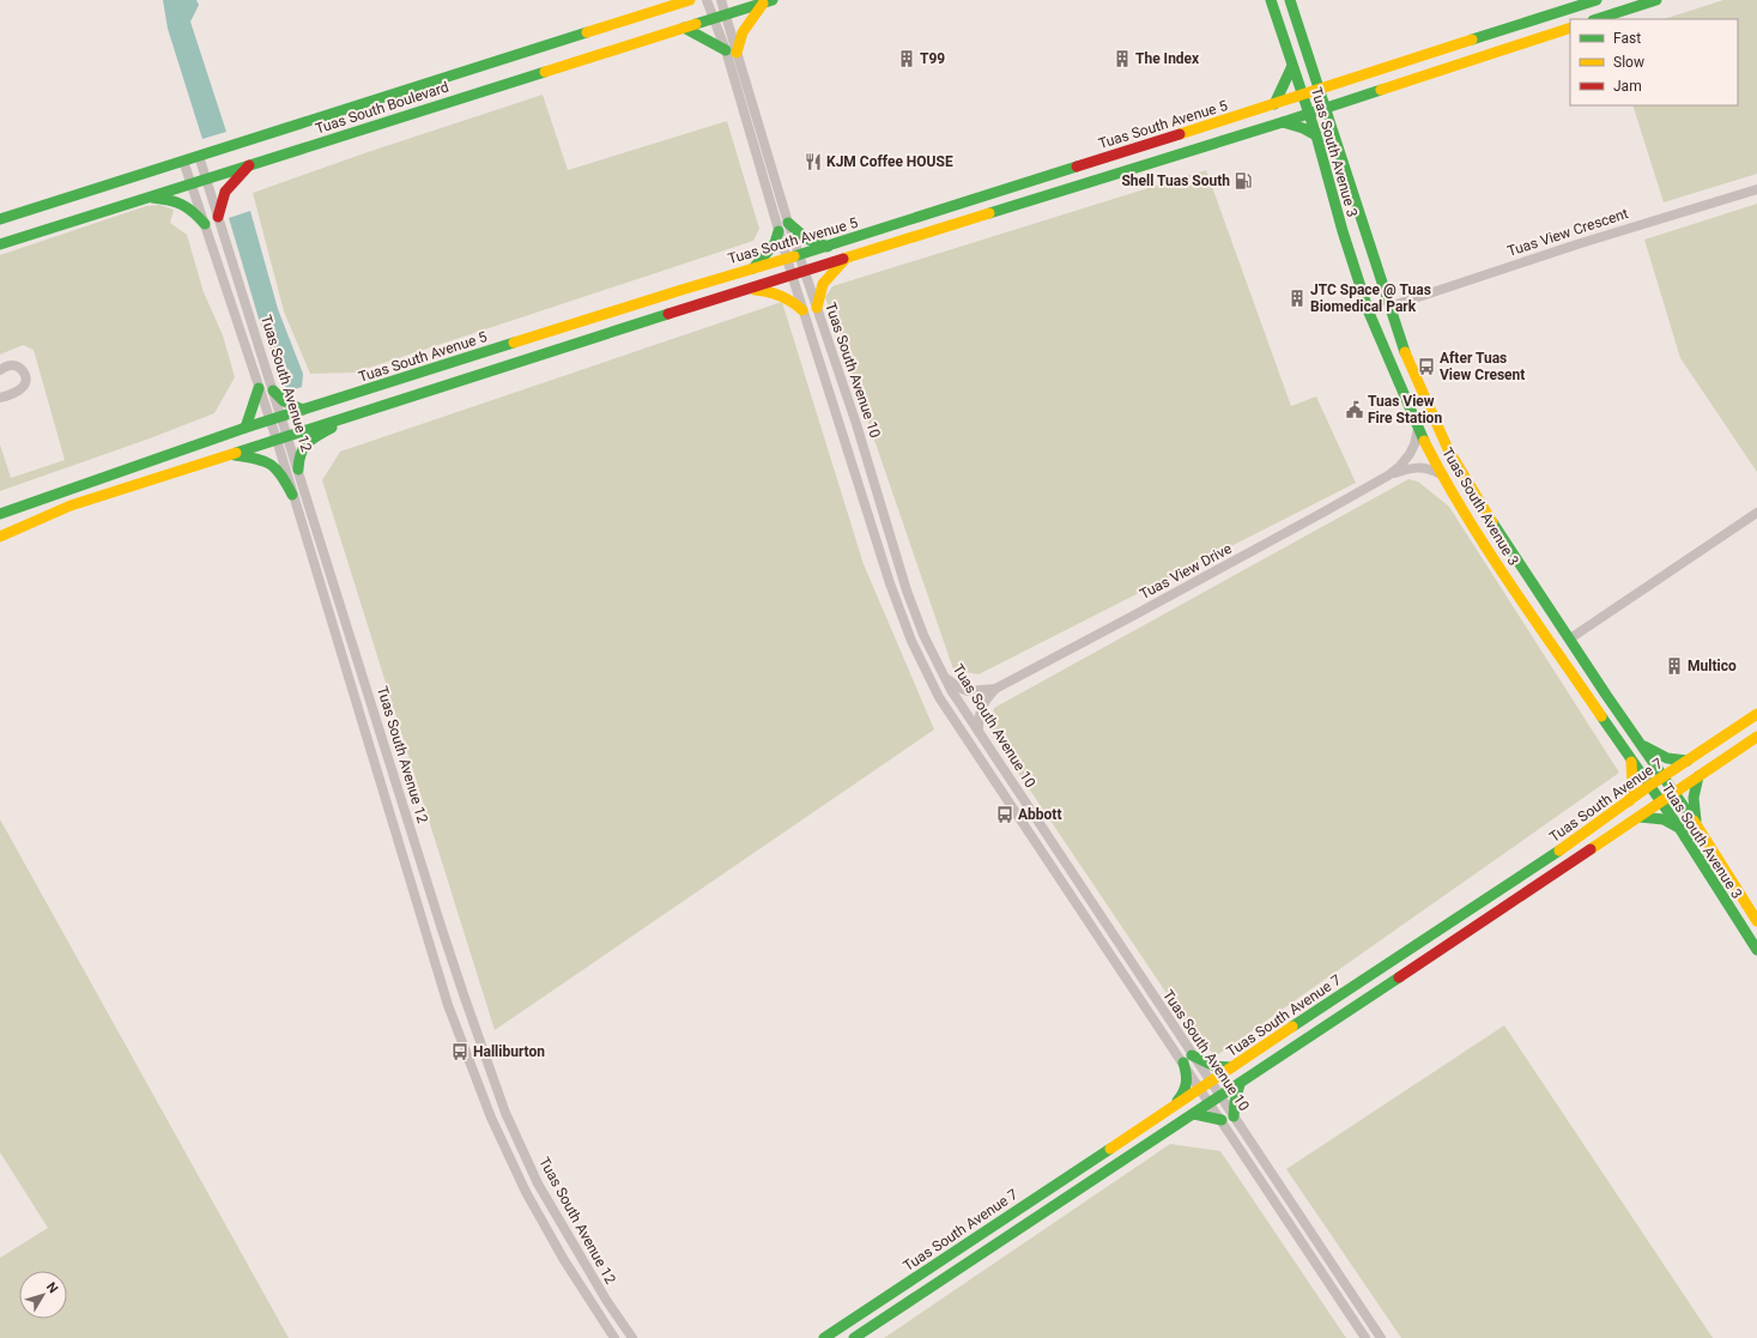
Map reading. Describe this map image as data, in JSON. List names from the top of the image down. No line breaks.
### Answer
{"streets":{"main road":["Tuas South Boulevard","Tuas South Avenue 5","Tuas South Avenue 3","Tuas South Avenue 7"],"street":["Tuas View Crescent","Tuas South Avenue 10","Tuas South Avenue 12","Tuas View Drive"]},"crossings":[["Tuas South Boulevard","Tuas South Avenue 10"],["Tuas South Boulevard","Tuas South Avenue 12"],["Tuas South Avenue 5","Tuas South Avenue 3"],["Tuas South Avenue 5","Tuas South Avenue 10"],["Tuas South Avenue 5","Tuas South Avenue 12"],["Tuas South Avenue 3","Tuas View Crescent"],["Tuas South Avenue 3","Tuas View Drive"],["Tuas South Avenue 3","Tuas South Avenue 7"],["Tuas South Avenue 10","Tuas View Drive"],["Tuas South Avenue 10","Tuas South Avenue 7"]],"places":{"building":["T99","The Index","JTC Space @ Tuas Biomedical Park","Multico"],"restaurant":["KJM Coffee HOUSE"],"fuel station":["Shell Tuas South"],"bus stop":["After Tuas View Cresent","Abbott","Halliburton"],"public building":["Tuas View Fire Station"]},"legend":["Fast","Slow","Jam"],"north":"top right"}
